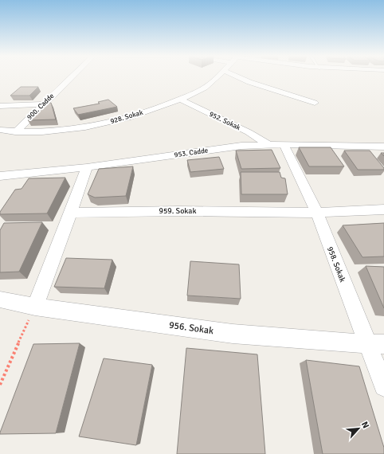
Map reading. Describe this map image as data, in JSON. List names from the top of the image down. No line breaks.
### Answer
{"streets":{"street":["900. Cadde","928. Sokak","952. Sokak","953. Cadde","959. Sokak","958. Sokak","956. Sokak"]},"crossings":[["900. Cadde","928. Sokak"],["928. Sokak","952. Sokak"],["952. Sokak","953. Cadde"],["953. Cadde","958. Sokak"],["959. Sokak","958. Sokak"],["958. Sokak","956. Sokak"]],"north":"top right"}
